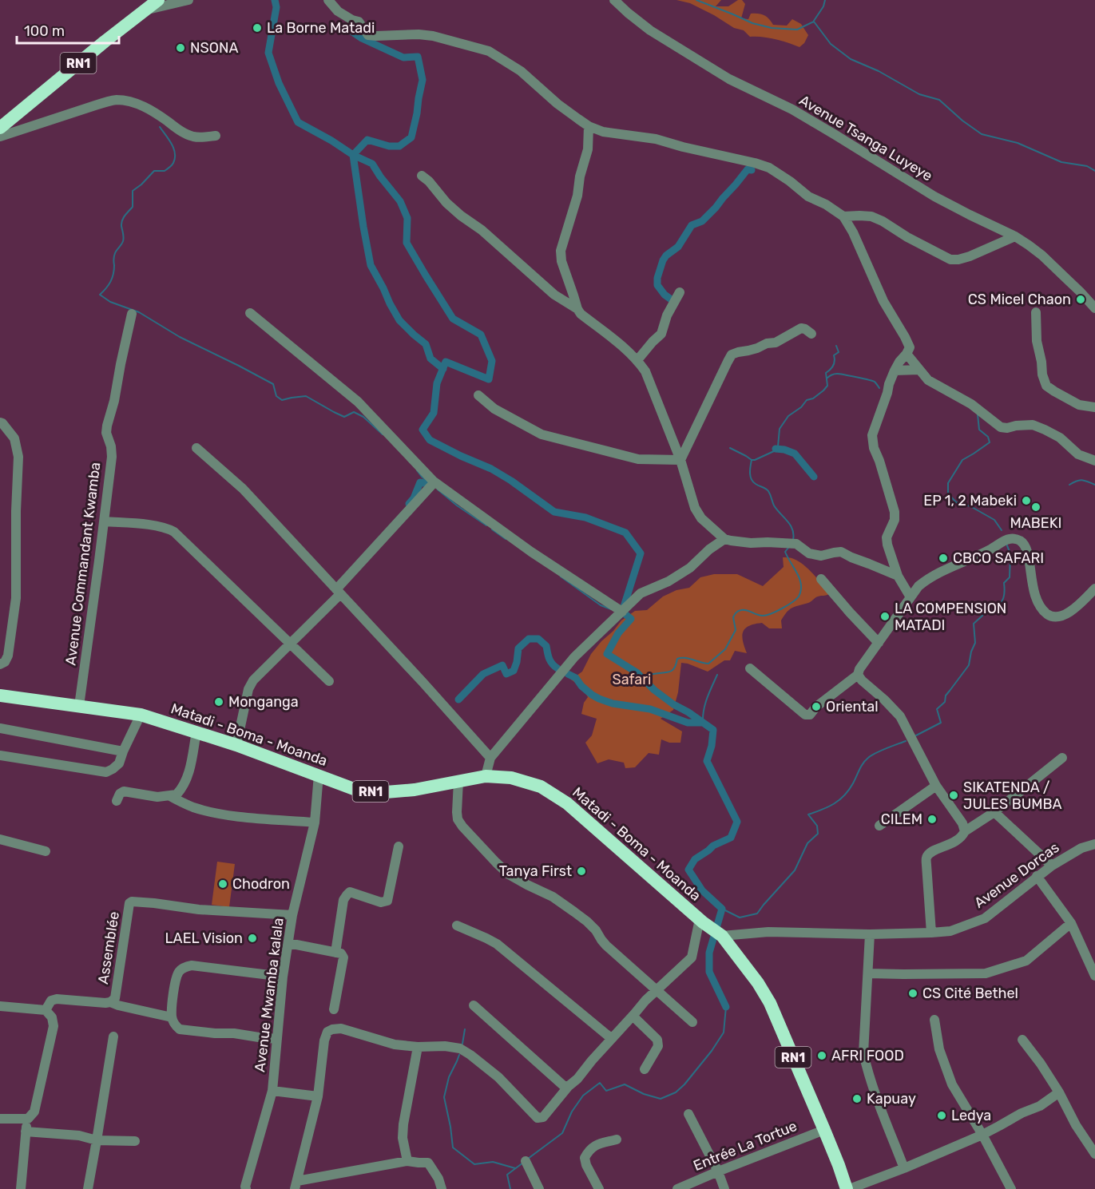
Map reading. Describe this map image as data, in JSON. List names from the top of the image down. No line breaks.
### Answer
{"streets":{"highway":["RN1","Matadi - Boma - Moanda"],"street":["Avenue Tsanga Luyeye","Avenue Commandant Kwamba","Avenue Dorcas","Assemblée","Avenue Mwamba kalala","Entrée La Tortue"]},"crossings":[["Avenue Commandant Kwamba","Matadi - Boma - Moanda"],["Matadi - Boma - Moanda","Avenue Dorcas"],["Matadi - Boma - Moanda","Avenue Mwamba kalala"],["Matadi - Boma - Moanda","Entrée La Tortue"],["Assemblée","Avenue Mwamba kalala"]],"parks":["Safari"],"places":["La Borne Matadi","NSONA","CS Micel Chaon","EP 1, 2 Mabeki","MABEKI","CBCO SAFARI","LA COMPENSION MATADI","Monganga","Oriental","SIKATENDA / JULES BUMBA","CILEM","Tanya First","Chodron","LAEL Vision","CS Cité Bethel","AFRI FOOD","Kapuay","Ledya"],"scale_bar":"100 m"}
